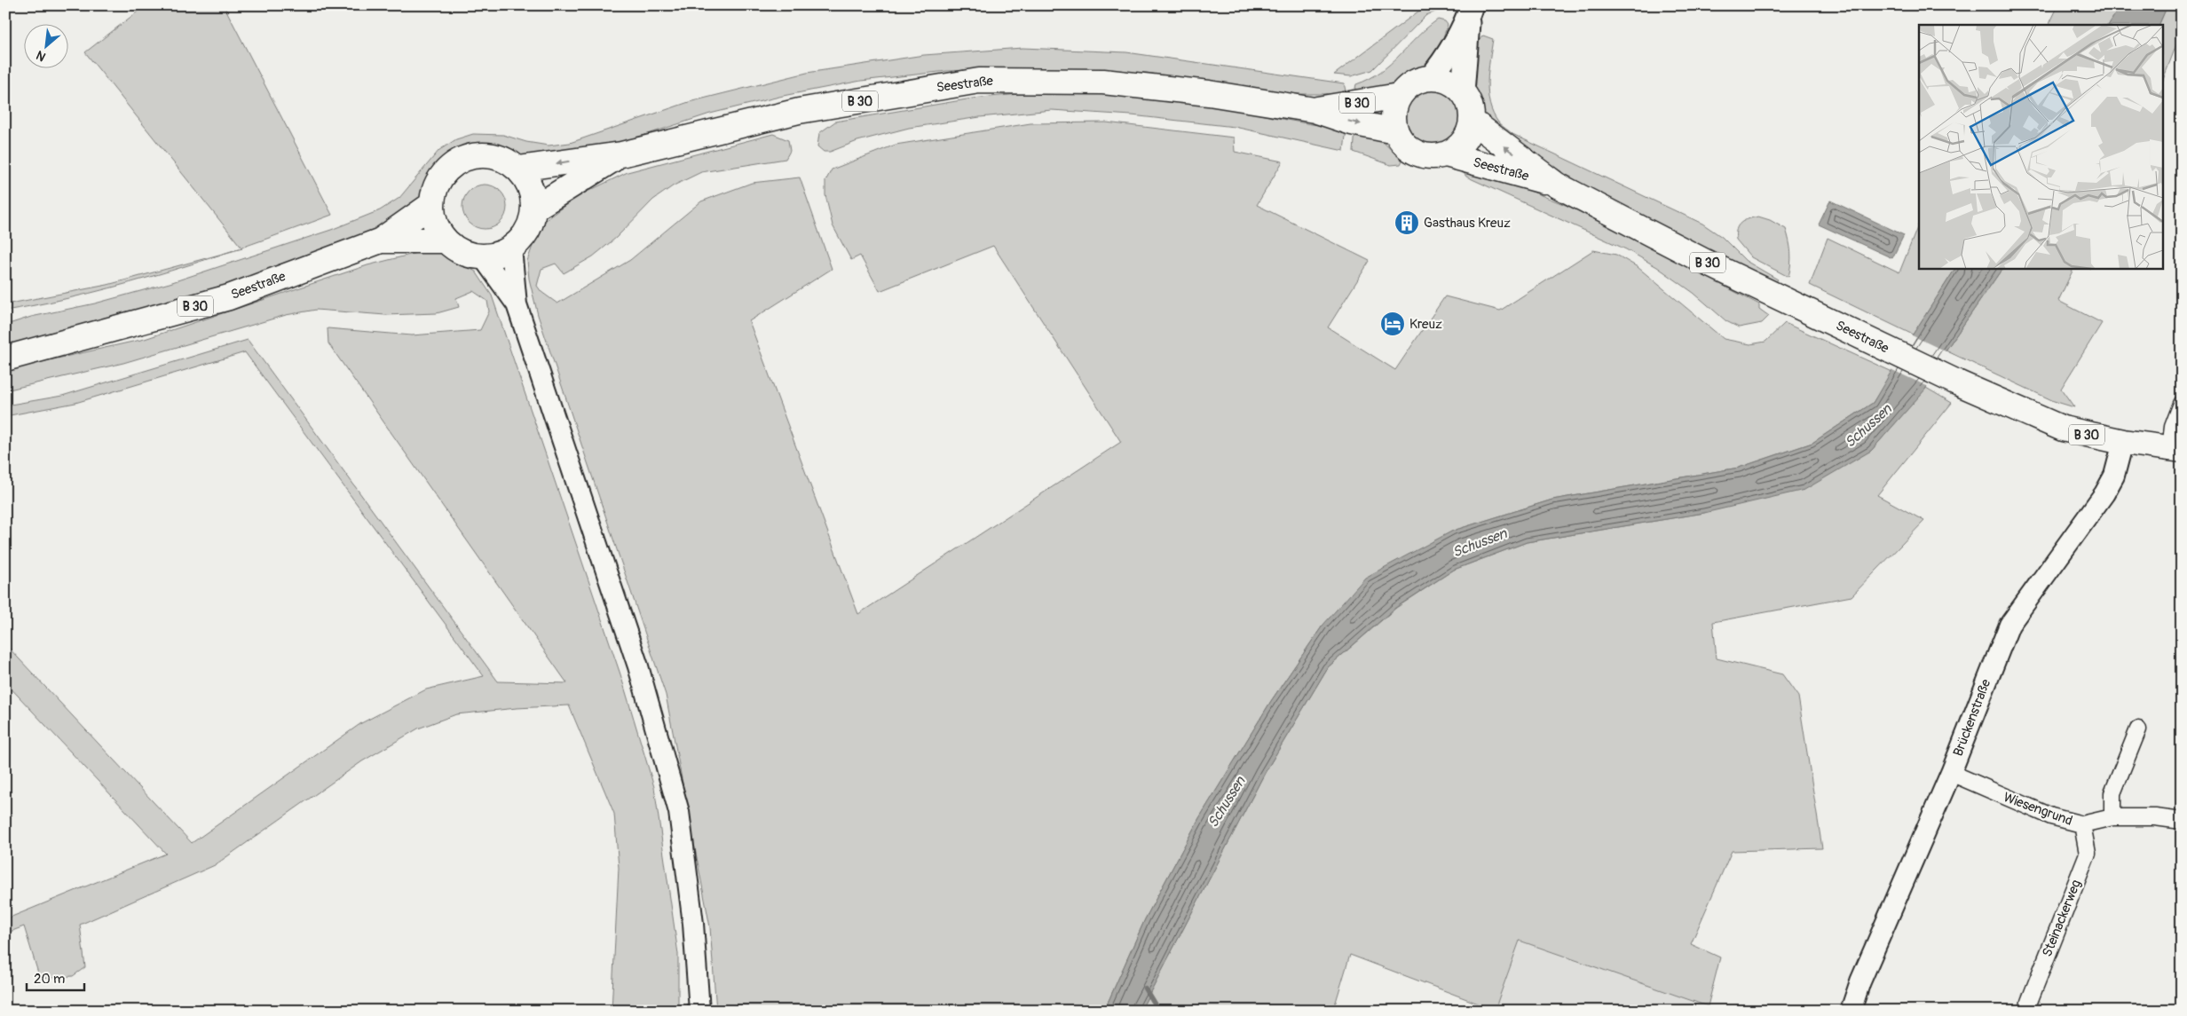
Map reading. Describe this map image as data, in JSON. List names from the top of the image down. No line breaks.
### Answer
{"streets":{"main road":["Seestraße","B 30"],"street":["Brückenstraße","Wiesengrund","Steinackerweg"]},"crossings":[["Seestraße","Brückenstraße"],["Brückenstraße","Wiesengrund"],["Wiesengrund","Steinackerweg"]],"water":["Schussen"],"places":{"building":["Gasthaus Kreuz"],"hotel":["Kreuz"]},"scale_bar":"20 m","north":"bottom left"}
